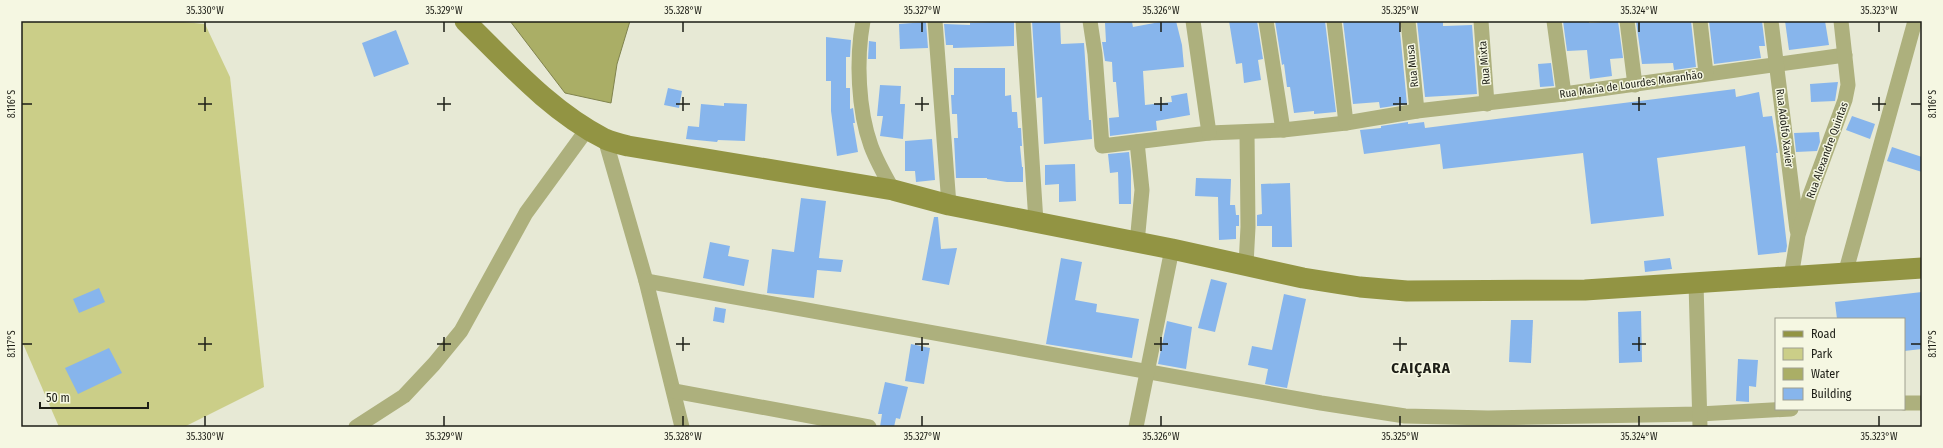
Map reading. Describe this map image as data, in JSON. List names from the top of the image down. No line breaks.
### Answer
{"streets":{"street":["Rua Mixta","Rua Musa","Rua Maria de Lourdes Maranhão","Rua Adolfo Xavier","Rua Alexandre Quintas"]},"crossings":[["Rua Mixta","Rua Maria de Lourdes Maranhão"],["Rua Musa","Rua Maria de Lourdes Maranhão"],["Rua Maria de Lourdes Maranhão","Rua Adolfo Xavier"],["Rua Maria de Lourdes Maranhão","Rua Alexandre Quintas"],["Rua Adolfo Xavier","Rua Alexandre Quintas"]],"districts":["CAIÇARA"],"legend":["Road","Park","Water","Building"],"scale_bar":"50 m","coordinates":["35.330°W","35.329°W","35.328°W","35.327°W","35.326°W","35.325°W","35.324°W","35.323°W","8.116°S","8.117°S"]}
